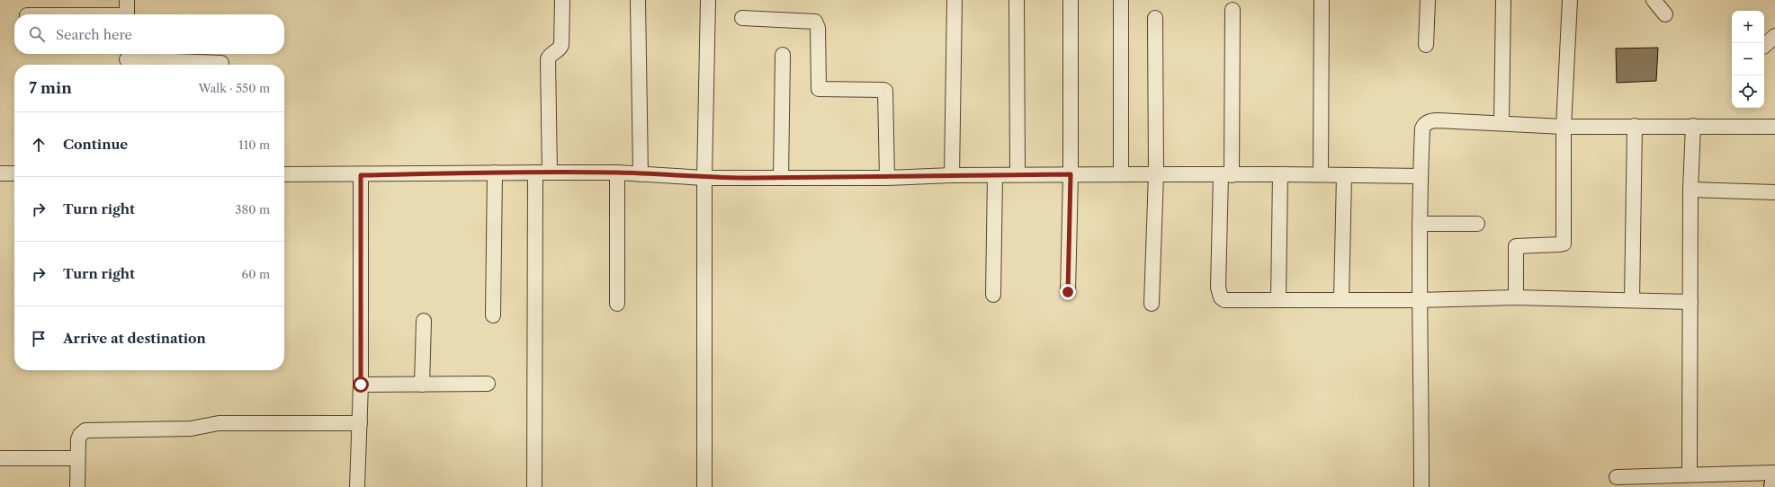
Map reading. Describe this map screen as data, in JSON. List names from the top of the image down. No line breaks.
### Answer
{"page":{"map_buttons":["+","−"],"search":"Search here","heading":["7 min","Walk · 550 m"],"list":[["Continue","110 m"],["Turn right","380 m"],["Turn right","60 m"],"Arrive at destination"]}}
